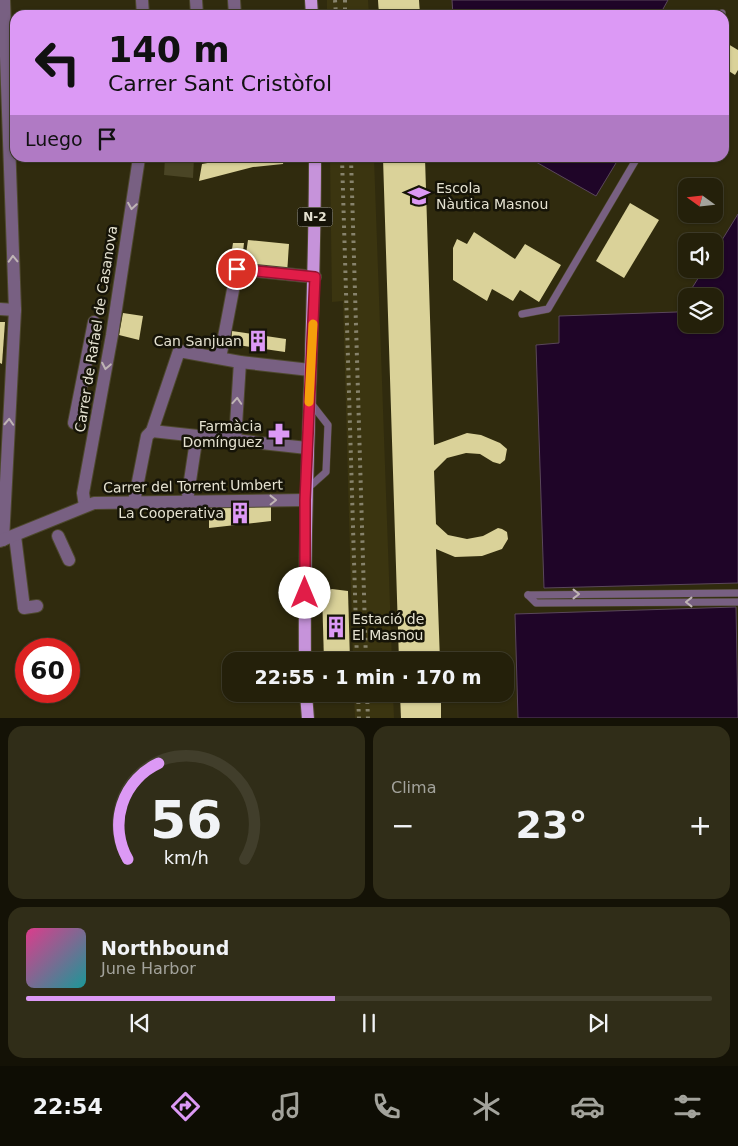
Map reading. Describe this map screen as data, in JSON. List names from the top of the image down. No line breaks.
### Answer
{"streets":{"main road":["N-2"],"street":["Carrer de Rafael de Casanova","Carrer del Torrent Umbert"]},"crossings":[["N-2","Carrer del Torrent Umbert"],["Carrer de Rafael de Casanova","Carrer del Torrent Umbert"]],"places":{"school or university":["Escola Nàutica Masnou"],"building":["Can Sanjuan","La Cooperativa","Estació de El Masnou"],"pharmacy":["Farmàcia Domínguez"]},"north":"left","page":{"turn":["140 m","Carrer Sant Cristòfol"],"then":"Luego","limit":"60","trip":"22:55 · 1 min · 170 m","tile":"Clima","heat":["−","23°","+"],"song":["Northbound","June Harbor"],"tabs":"22:54","gauge":["56","km/h"]}}
